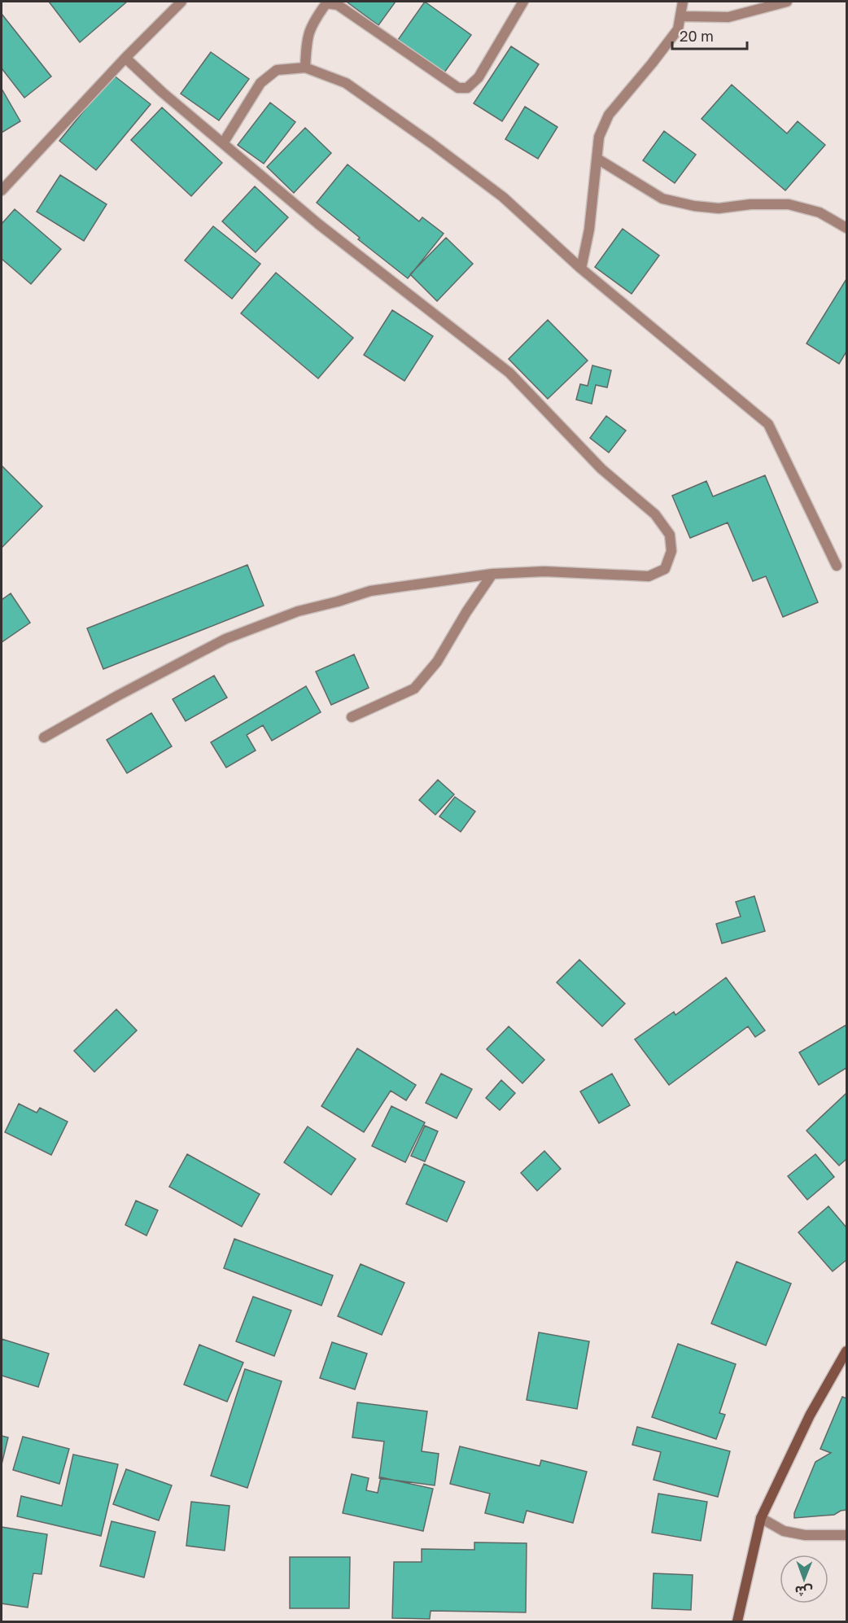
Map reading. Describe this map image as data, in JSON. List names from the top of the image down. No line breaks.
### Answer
{"scale_bar":"20 m","north":"bottom"}
